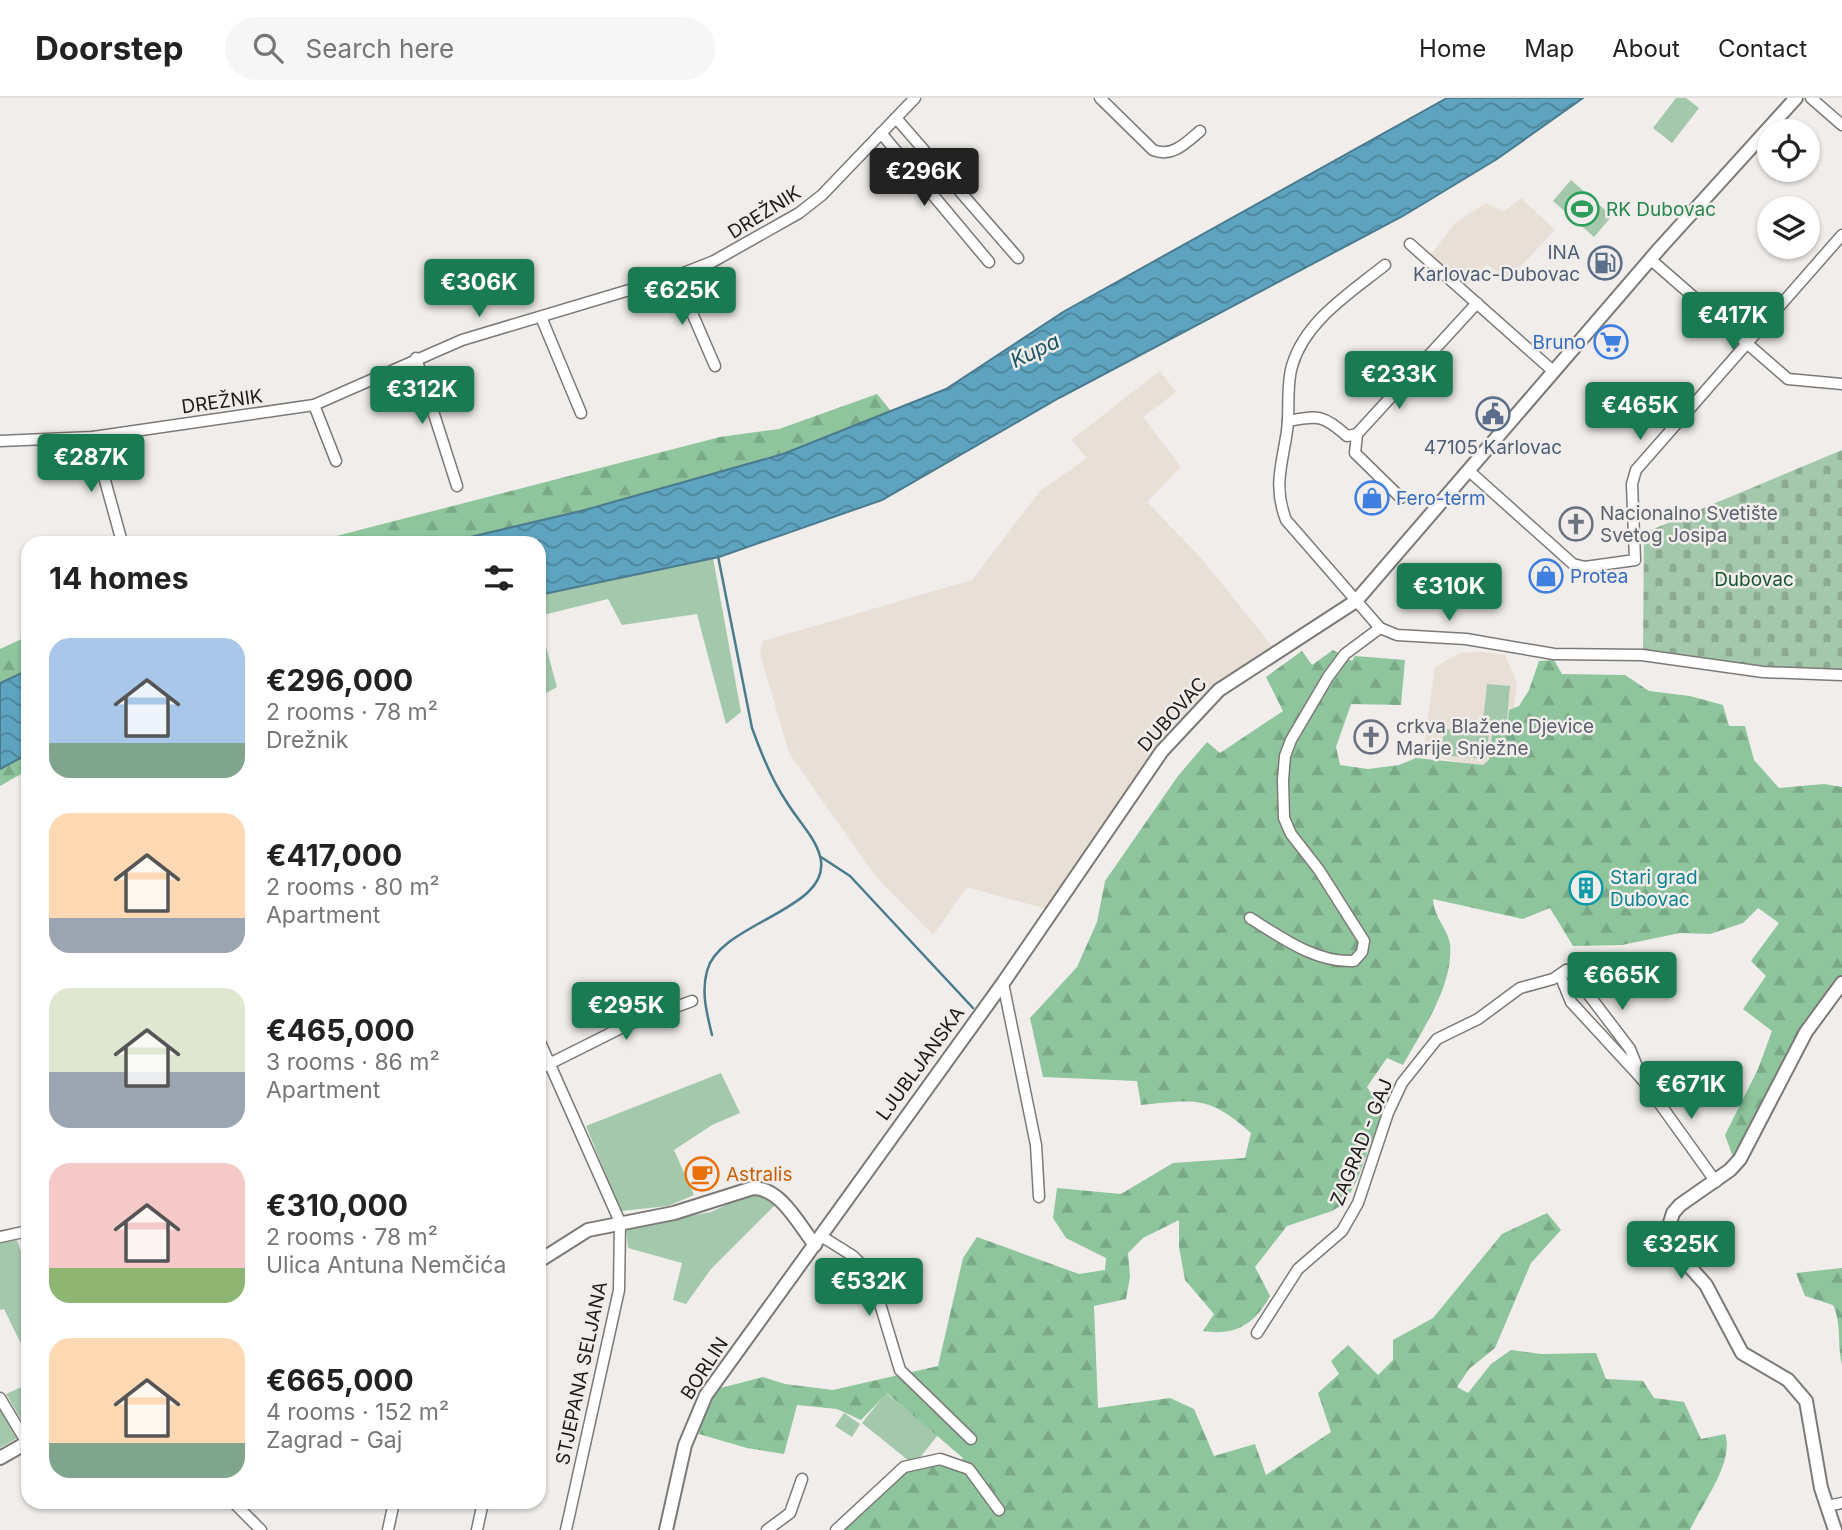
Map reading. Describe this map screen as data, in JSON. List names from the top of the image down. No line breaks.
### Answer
{"streets":{"main road":["DUBOVAC","LJUBLJANSKA","BORLIN"],"street":["DREŽNIK","ZAGRAD - GAJ","STJEPANA SELJANA"]},"crossings":[["DUBOVAC","LJUBLJANSKA"],["LJUBLJANSKA","BORLIN"]],"water":["Kupa"],"parks":["Dubovac"],"places":{"sports":["RK Dubovac"],"fuel station":["INA Karlovac-Dubovac"],"supermarket":["Bruno"],"public building":["47105 Karlovac"],"shop":["Fero-term","Protea"],"church":["Nacionalno Svetište Svetog Josipa","crkva Blažene Djevice Marije Snježne"],"building":["Stari grad Dubovac"],"cafe":["Astralis"]},"page":{"header":"Doorstep","search":"Search here","nav":["Home","Map","About","Contact"],"price":["€296K","€306K","€625K","€417K","€233K","€312K","€465K","€287K","€310K","€665K","€295K","€671K","€325K","€532K"],"heading":"14 homes","list":[{"name":"€296,000","note":"2 rooms · 78 m² · Drežnik"},{"name":"€417,000","note":"2 rooms · 80 m² · Apartment"},{"name":"€465,000","note":"3 rooms · 86 m² · Apartment"},{"name":"€310,000","note":"2 rooms · 78 m² · Ulica Antuna Nemčića"},{"name":"€665,000","note":"4 rooms · 152 m² · Zagrad - Gaj"}]}}
